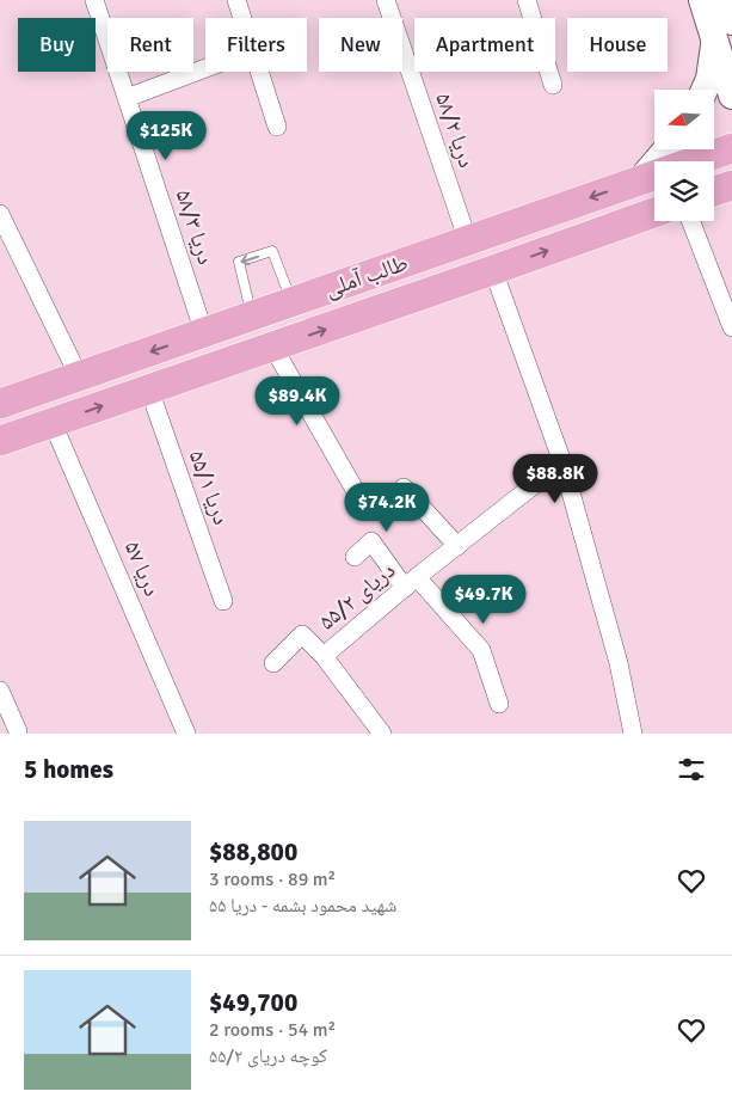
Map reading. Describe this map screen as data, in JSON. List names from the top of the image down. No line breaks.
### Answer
{"streets":{"main road":["طالب آملی"],"street":["دریا ۵۸/۲","دریا ۵۸/۳","دریا ۵۵/۱","دریا ۵۷","دریای ۵۵/۲"]},"crossings":[["دریا ۵۸/۲","طالب آملی"],["دریا ۵۸/۳","طالب آملی"],["طالب آملی","دریا ۵۵/۱"],["طالب آملی","دریا ۵۷"]],"north":"left","page":{"chip":["Buy","Rent","Filters","New","Apartment","House"],"price":["$125K","$89.4K","$88.8K","$74.2K","$49.7K"],"heading":"5 homes","list":[{"name":"$88,800","note":"3 rooms · 89 m² · شهید محمود بشمه - دریا ۵۵"},{"name":"$49,700","note":"2 rooms · 54 m² · کوچه دریای ۵۵/۲"}]}}
